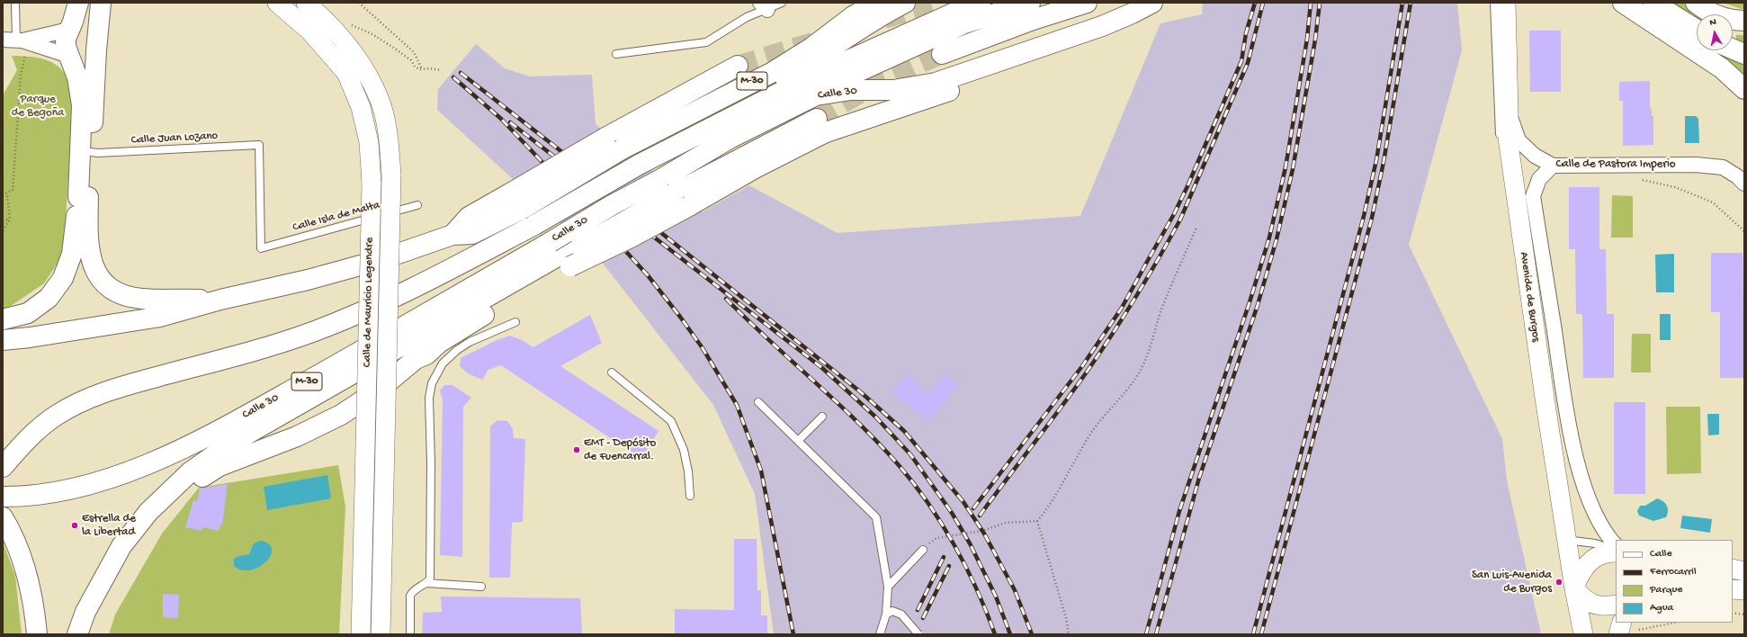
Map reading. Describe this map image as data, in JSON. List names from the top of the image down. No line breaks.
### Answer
{"streets":{"main road":["M-30","Calle 30"],"street":["Calle de Pastora Imperio","Avenida de Burgos","Calle de Mauricio Legendre"],"lane":["Calle Juan Lozano","Calle Isla de Malta"]},"crossings":[["Calle Juan Lozano","Calle Isla de Malta"],["Calle de Pastora Imperio","Avenida de Burgos"]],"parks":["Parque de Begoña"],"places":["EMT - Depósito de Fuencarral.","Estrella de la Libertad","San Luis-Avenida de Burgos"],"legend":["Calle","Ferrocarril","Parque","Agua"],"north":"top"}
